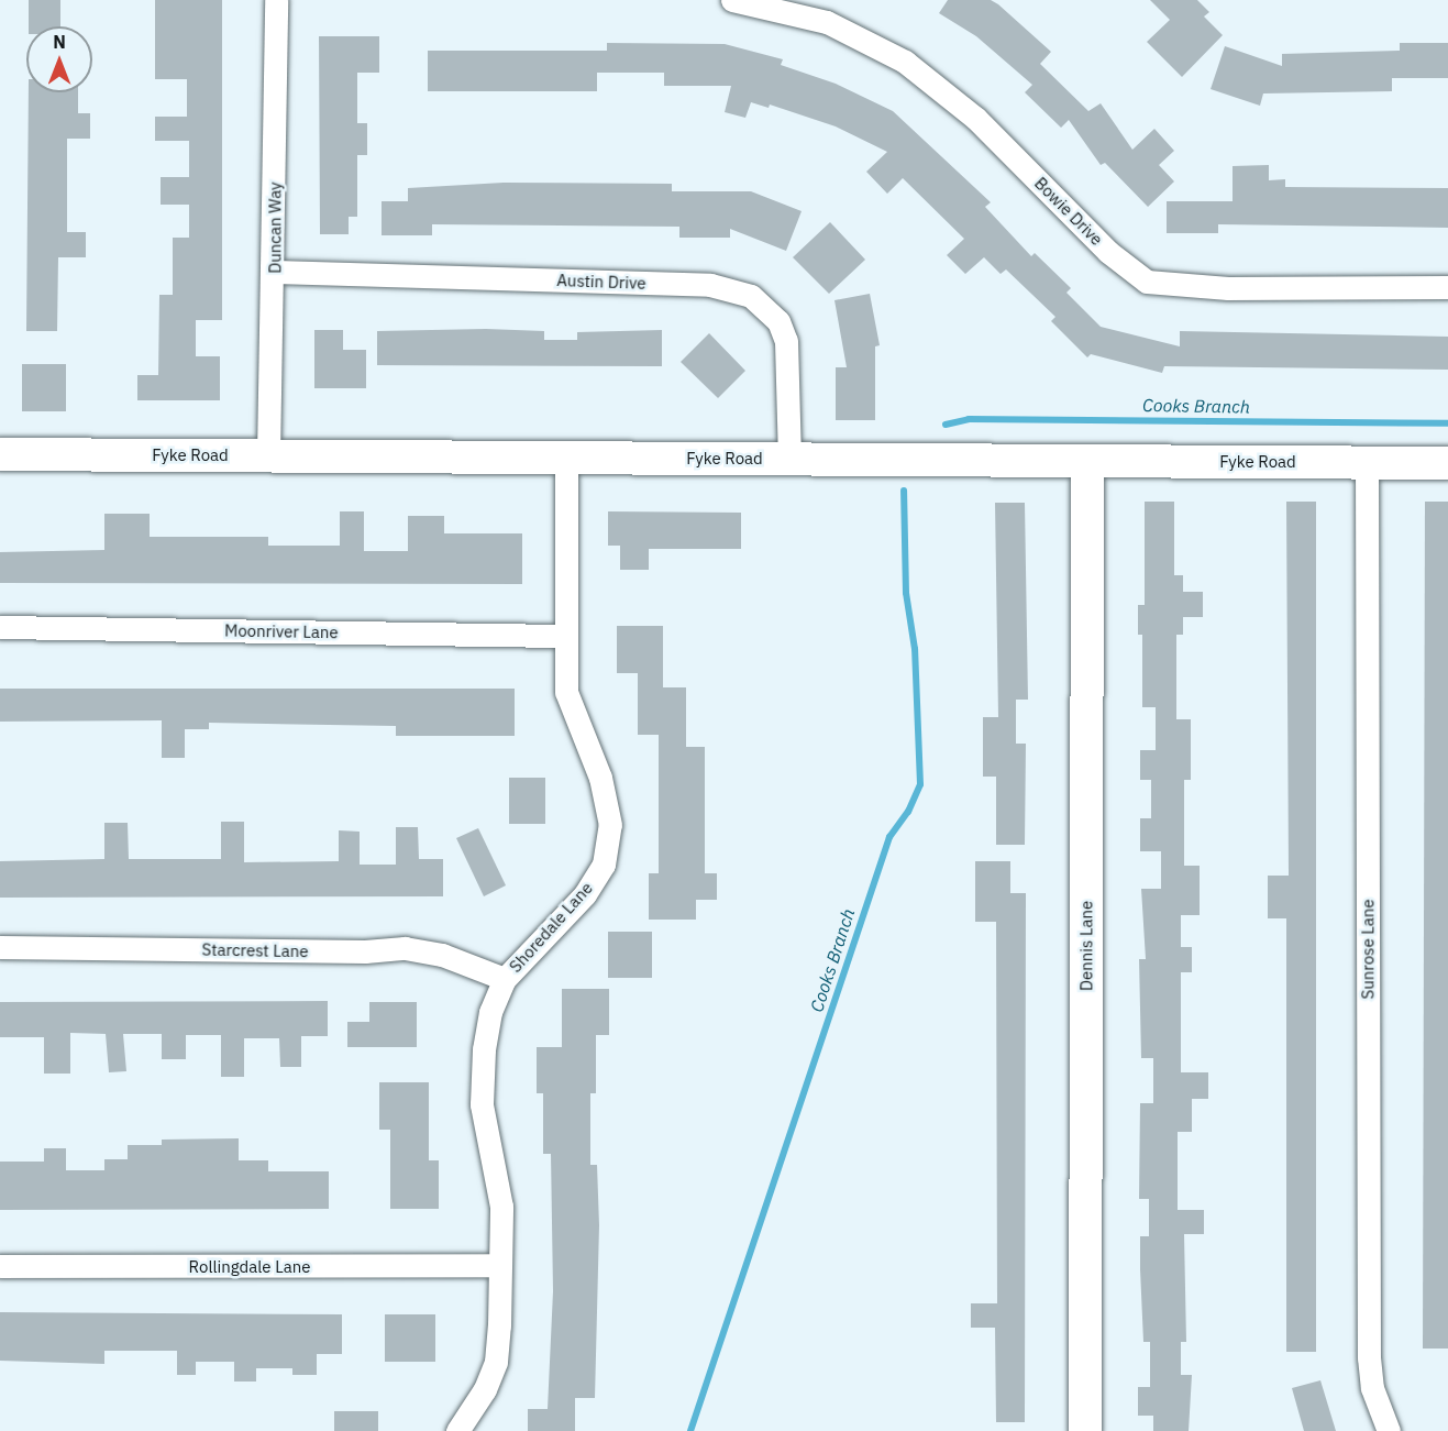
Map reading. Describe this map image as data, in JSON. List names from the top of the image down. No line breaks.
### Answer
{"streets":{"street":["Bowie Drive","Duncan Way","Austin Drive","Fyke Road","Moonriver Lane","Shoredale Lane","Dennis Lane","Sunrose Lane","Starcrest Lane","Rollingdale Lane"]},"crossings":[["Duncan Way","Austin Drive"],["Duncan Way","Fyke Road"],["Austin Drive","Fyke Road"],["Fyke Road","Shoredale Lane"],["Fyke Road","Dennis Lane"],["Fyke Road","Sunrose Lane"],["Moonriver Lane","Shoredale Lane"],["Shoredale Lane","Starcrest Lane"],["Shoredale Lane","Rollingdale Lane"]],"water":["Cooks Branch"],"north":"top"}
